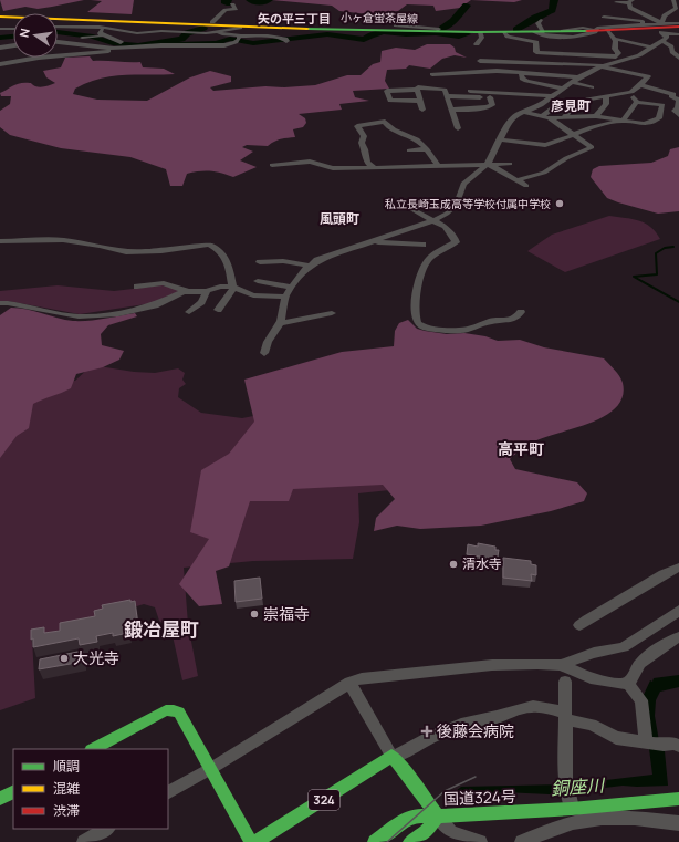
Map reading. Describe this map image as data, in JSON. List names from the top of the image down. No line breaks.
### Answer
{"streets":{"main road":["小ヶ倉蛍茶屋線","国道324号","324"]},"crossings":[["国道324号","324"]],"districts":["矢の平三丁目","彦見町","風頭町","高平町","鍛冶屋町"],"water":["銅座川"],"places":{"other":["私立長崎玉成高等学校付属中学校","清水寺","崇福寺","大光寺"],"health":["後藤会病院"]},"legend":["順調","混雑","渋滞"],"north":"left"}
